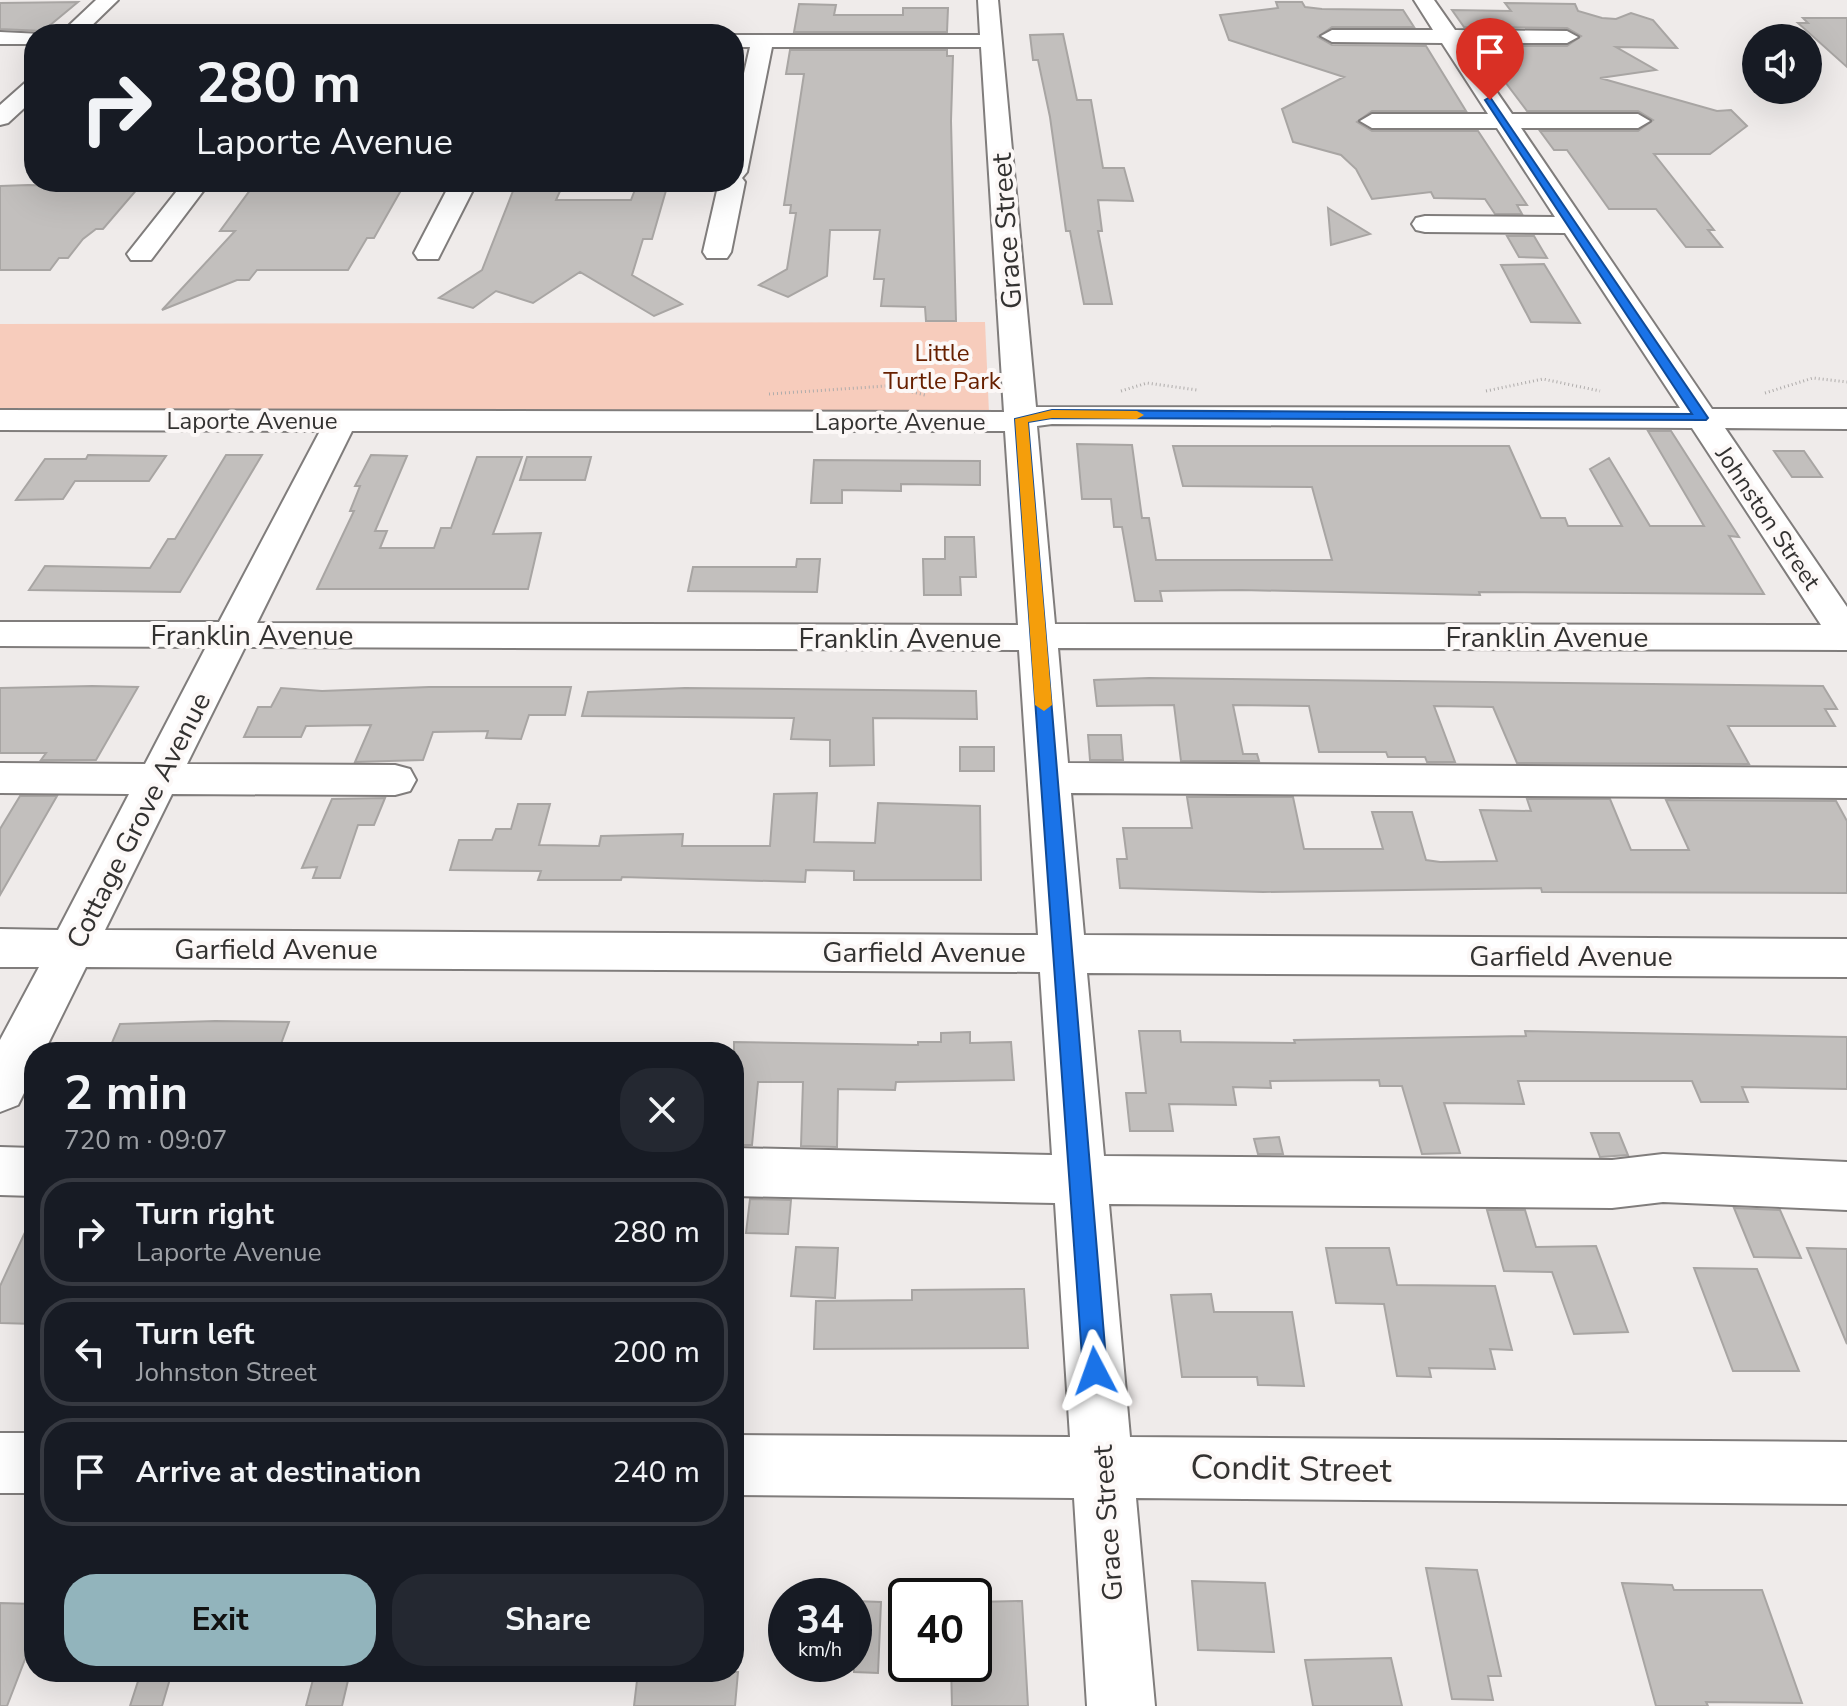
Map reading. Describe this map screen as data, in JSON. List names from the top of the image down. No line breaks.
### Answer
{"streets":{"street":["Grace Street","Laporte Avenue","Johnston Street","Franklin Avenue","Cottage Grove Avenue","Garfield Avenue","Condit Street"]},"crossings":[["Grace Street","Laporte Avenue"],["Grace Street","Franklin Avenue"],["Grace Street","Garfield Avenue"],["Grace Street","Condit Street"],["Laporte Avenue","Johnston Street"],["Laporte Avenue","Cottage Grove Avenue"],["Johnston Street","Franklin Avenue"],["Franklin Avenue","Cottage Grove Avenue"],["Cottage Grove Avenue","Garfield Avenue"]],"parks":["Little Turtle Park"],"page":{"turn":["280 m","Laporte Avenue"],"heading":["2 min","720 m · 09:07"],"list":[{"name":"Turn right","note":"Laporte Avenue","value":"280 m"},{"name":"Turn left","note":"Johnston Street","value":"200 m"},{"name":"Arrive at destination","value":"240 m"}],"buttons":["Exit","Share"],"speed":"34 km/h","limit":"40"}}
